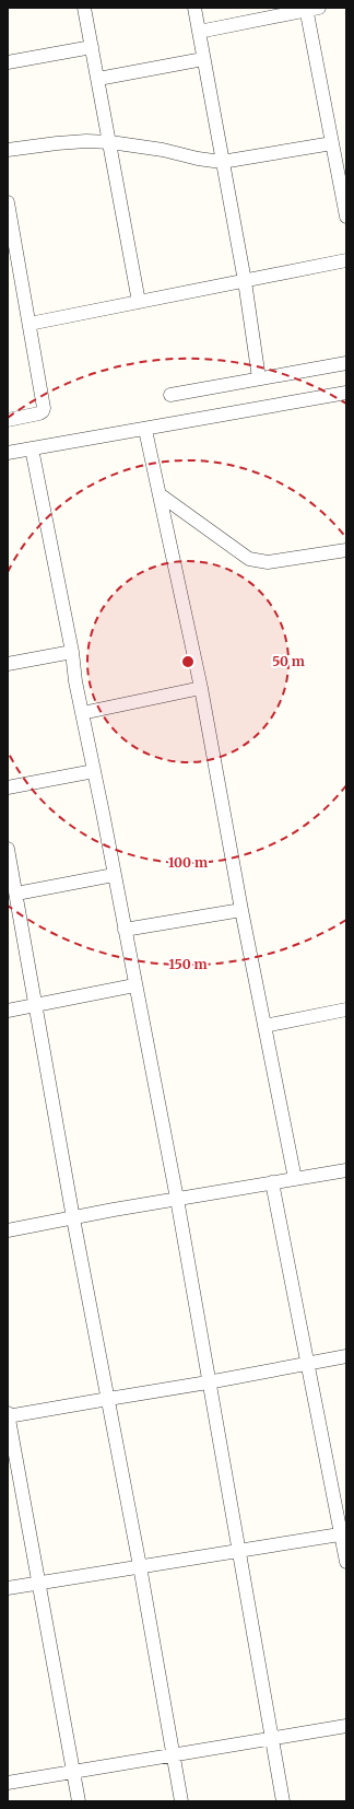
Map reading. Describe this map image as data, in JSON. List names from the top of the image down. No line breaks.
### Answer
{"rings":["50 m","100 m","150 m"]}
